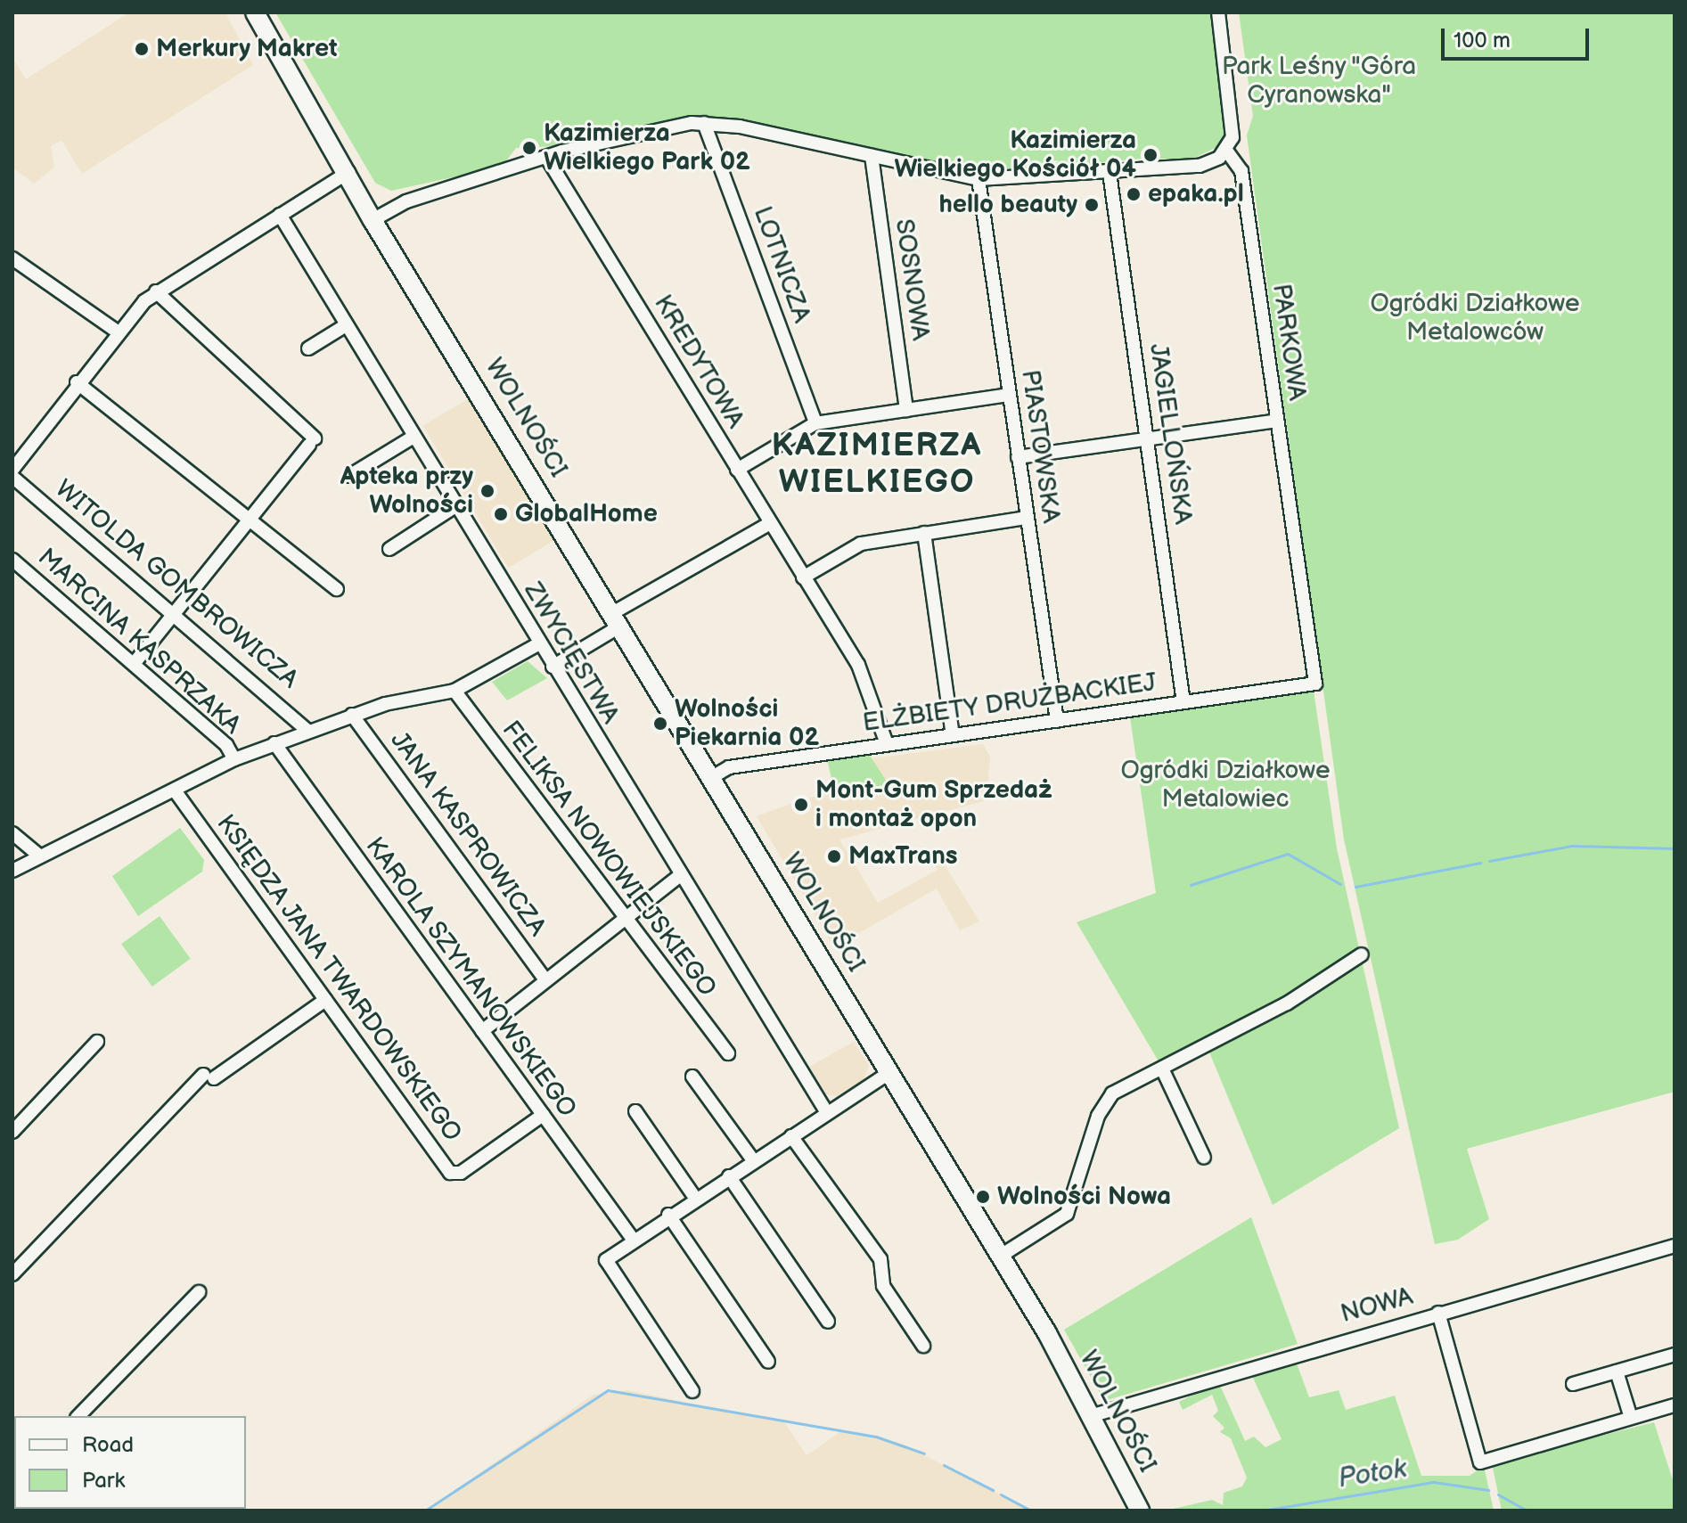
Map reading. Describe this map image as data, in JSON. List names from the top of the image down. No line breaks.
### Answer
{"streets":{"main road":["WOLNOŚCI"],"street":["LOTNICZA","SOSNOWA","PARKOWA","KREDYTOWA","JAGIELLOŃSKA","PIASTOWSKA","WITOLDA GOMBROWICZA","MARCINA KASPRZAKA","ZWYCIĘSTWA","ELŻBIETY DRUŻBACKIEJ","JANA KASPROWICZA","FELIKSA NOWOWIEJSKIEGO","KAROLA SZYMANOWSKIEGO","KSIĘDZA JANA TWARDOWSKIEGO","NOWA"]},"crossings":[["PARKOWA","ELŻBIETY DRUŻBACKIEJ"],["KREDYTOWA","ELŻBIETY DRUŻBACKIEJ"],["WOLNOŚCI","ELŻBIETY DRUŻBACKIEJ"],["WOLNOŚCI","NOWA"],["JAGIELLOŃSKA","ELŻBIETY DRUŻBACKIEJ"],["PIASTOWSKA","ELŻBIETY DRUŻBACKIEJ"],["KAROLA SZYMANOWSKIEGO","KSIĘDZA JANA TWARDOWSKIEGO"]],"districts":["KAZIMIERZA WIELKIEGO"],"water":["Potok"],"parks":["Park Leśny \"Góra Cyranowska\"","Ogródki Działkowe Metalowców","Ogródki Działkowe Metalowiec"],"places":["Merkury Makret","Kazimierza Wielkiego Park 02","Kazimierza Wielkiego Kościół 04","epaka.pl","hello beauty","Apteka przy Wolności","GlobalHome","Wolności Piekarnia 02","Mont-Gum Sprzedaż i montaż opon","MaxTrans","Wolności Nowa"],"legend":["Road","Park"],"scale_bar":"100 m"}
